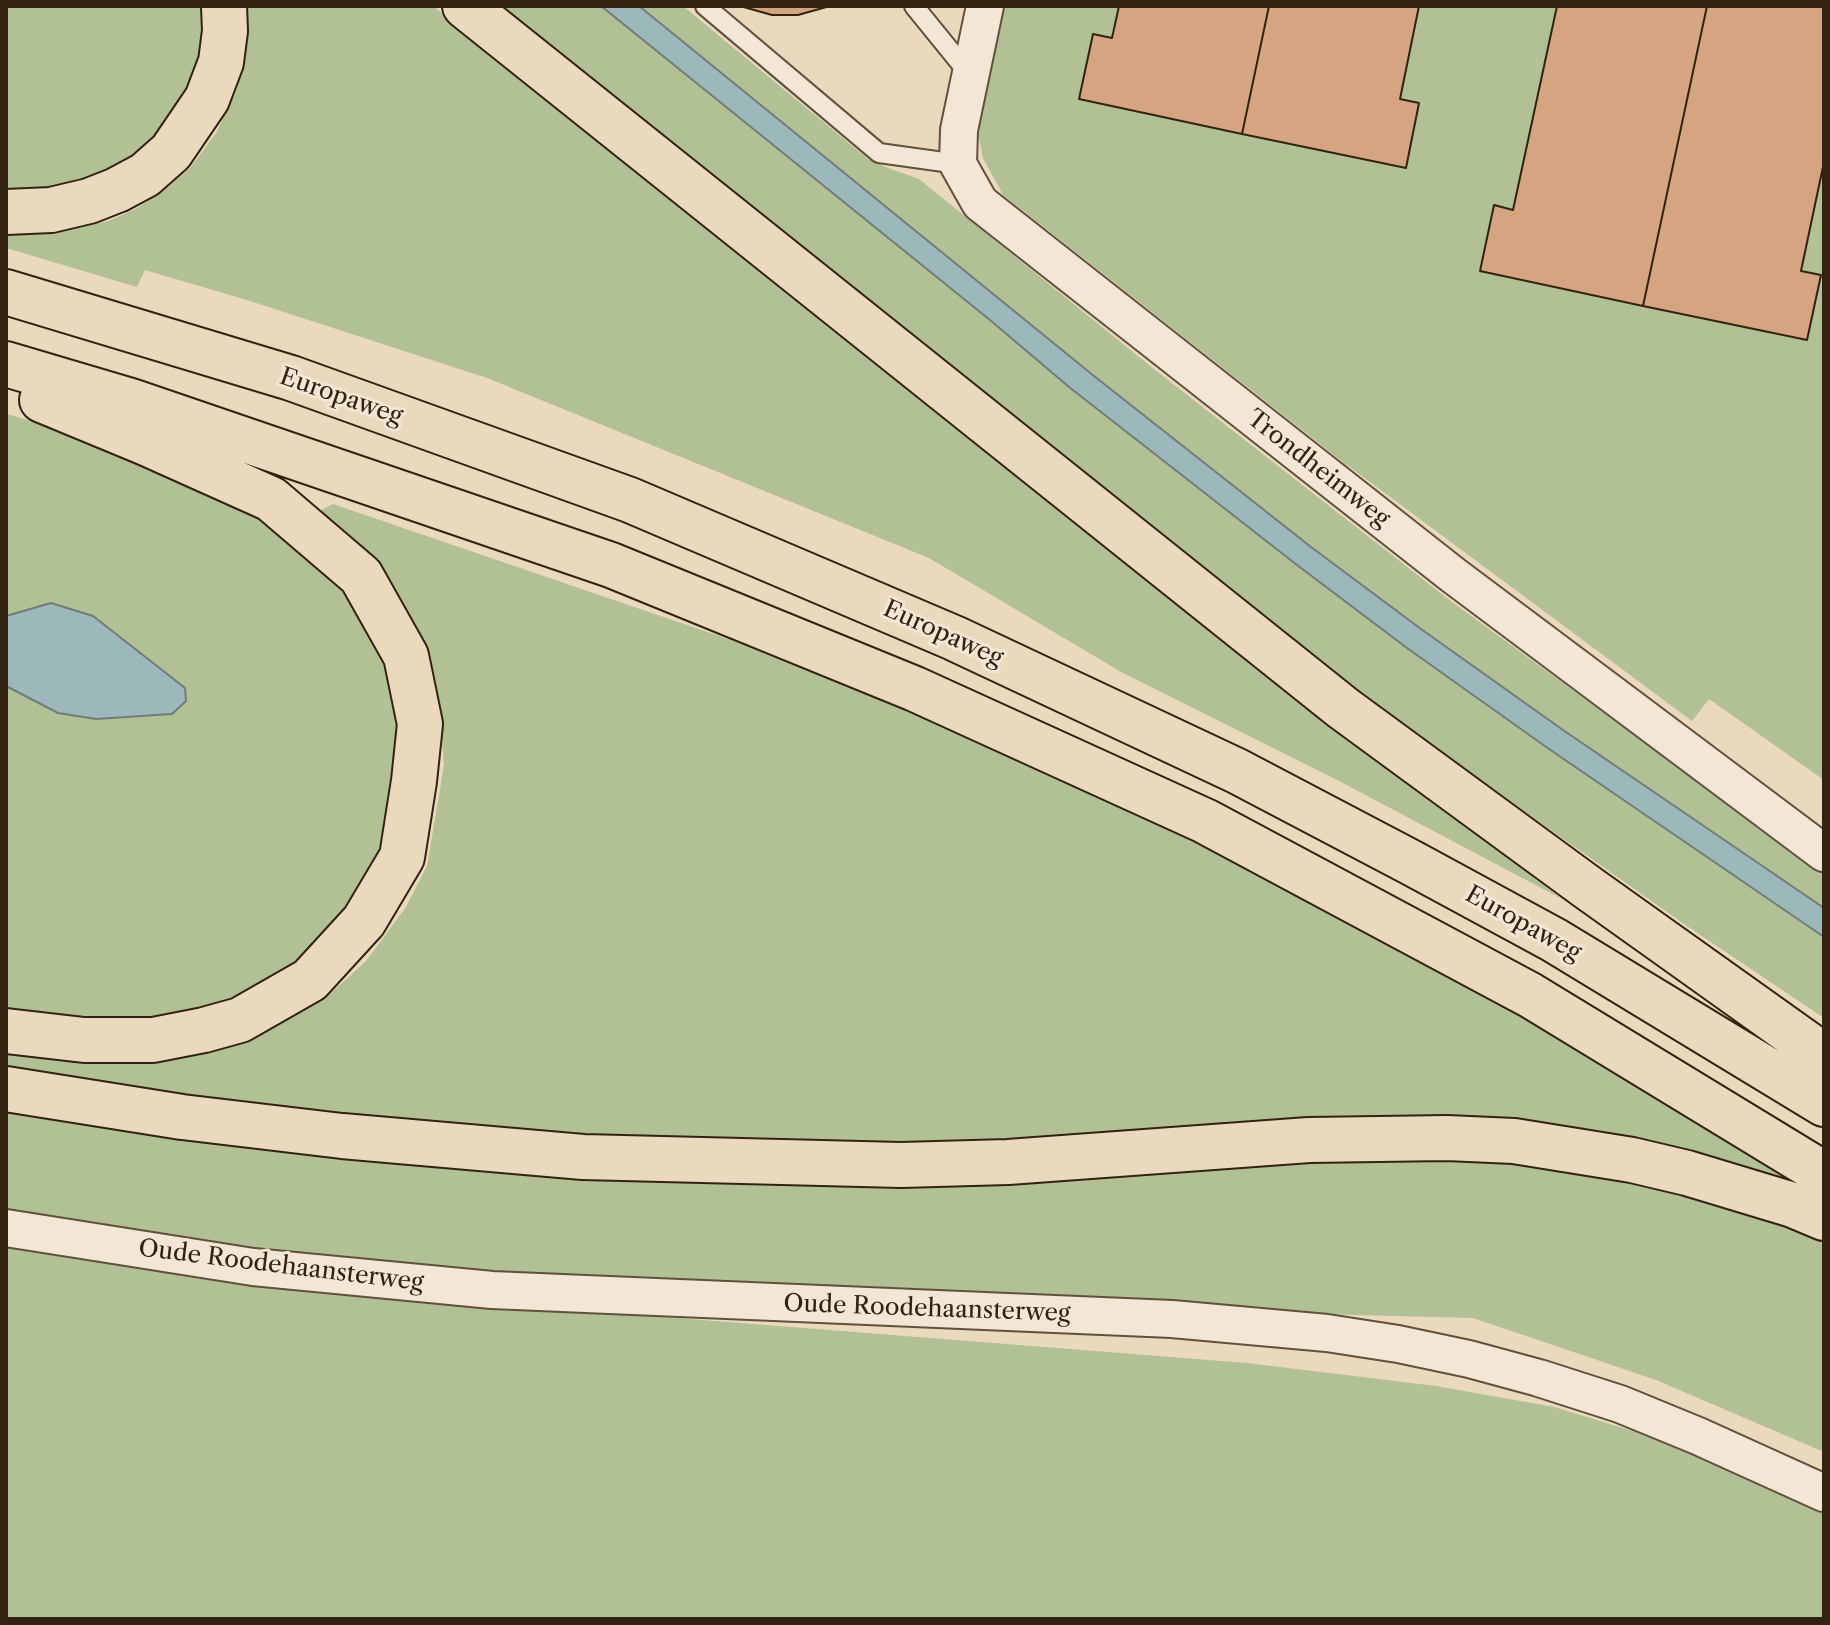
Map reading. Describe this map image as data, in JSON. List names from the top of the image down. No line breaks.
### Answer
{"streets":{"highway":["Europaweg"],"street":["Trondheimweg","Oude Roodehaansterweg"]}}
